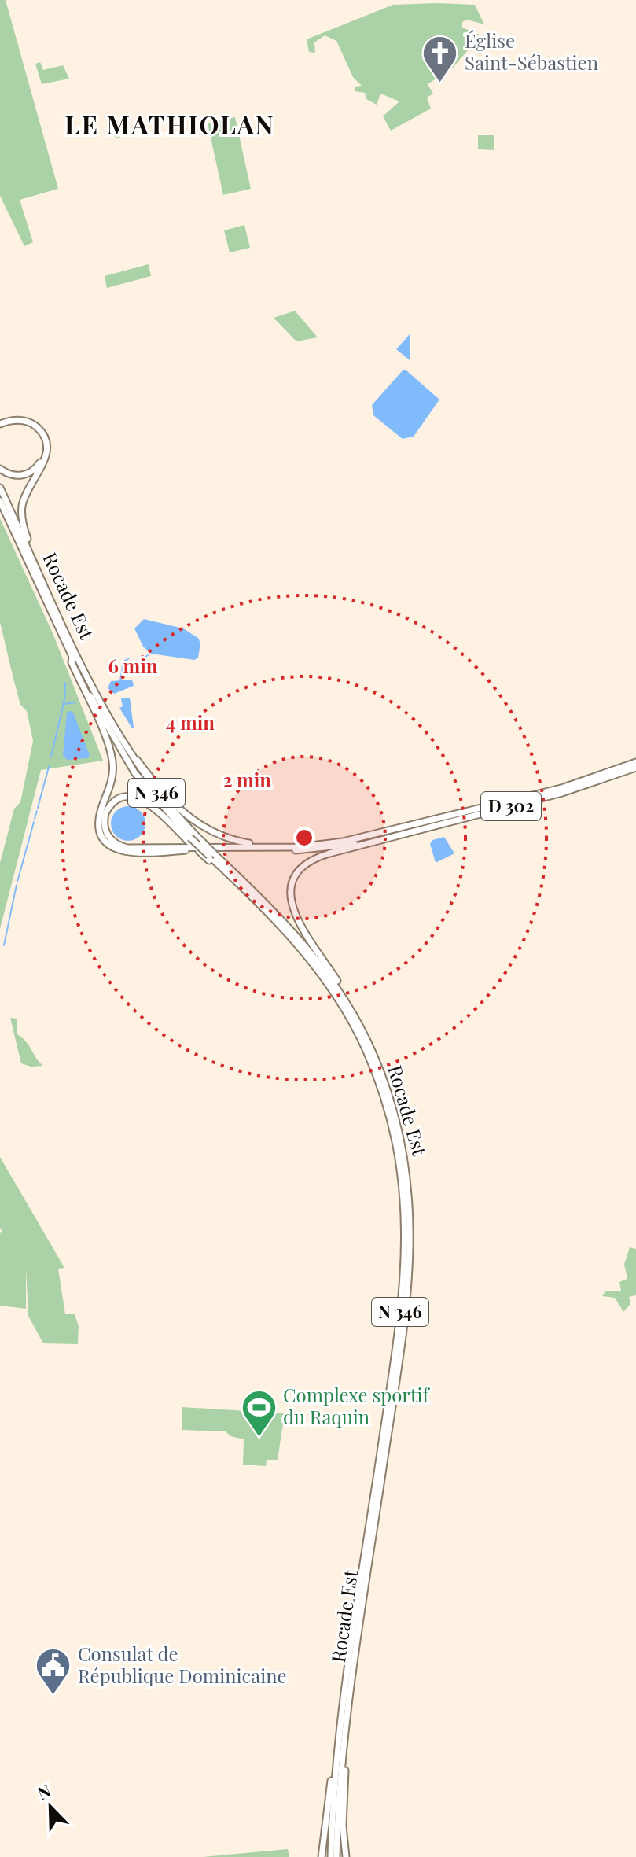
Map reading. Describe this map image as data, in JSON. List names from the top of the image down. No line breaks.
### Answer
{"streets":{"highway":["Rocade Est","N 346","D 302"]},"districts":["LE MATHIOLAN"],"places":{"church":["Église Saint-Sébastien"],"sports":["Complexe sportif du Raquin"],"public building":["Consulat de République Dominicaine"]},"north":"top left","rings":["6 min","4 min","2 min"]}
